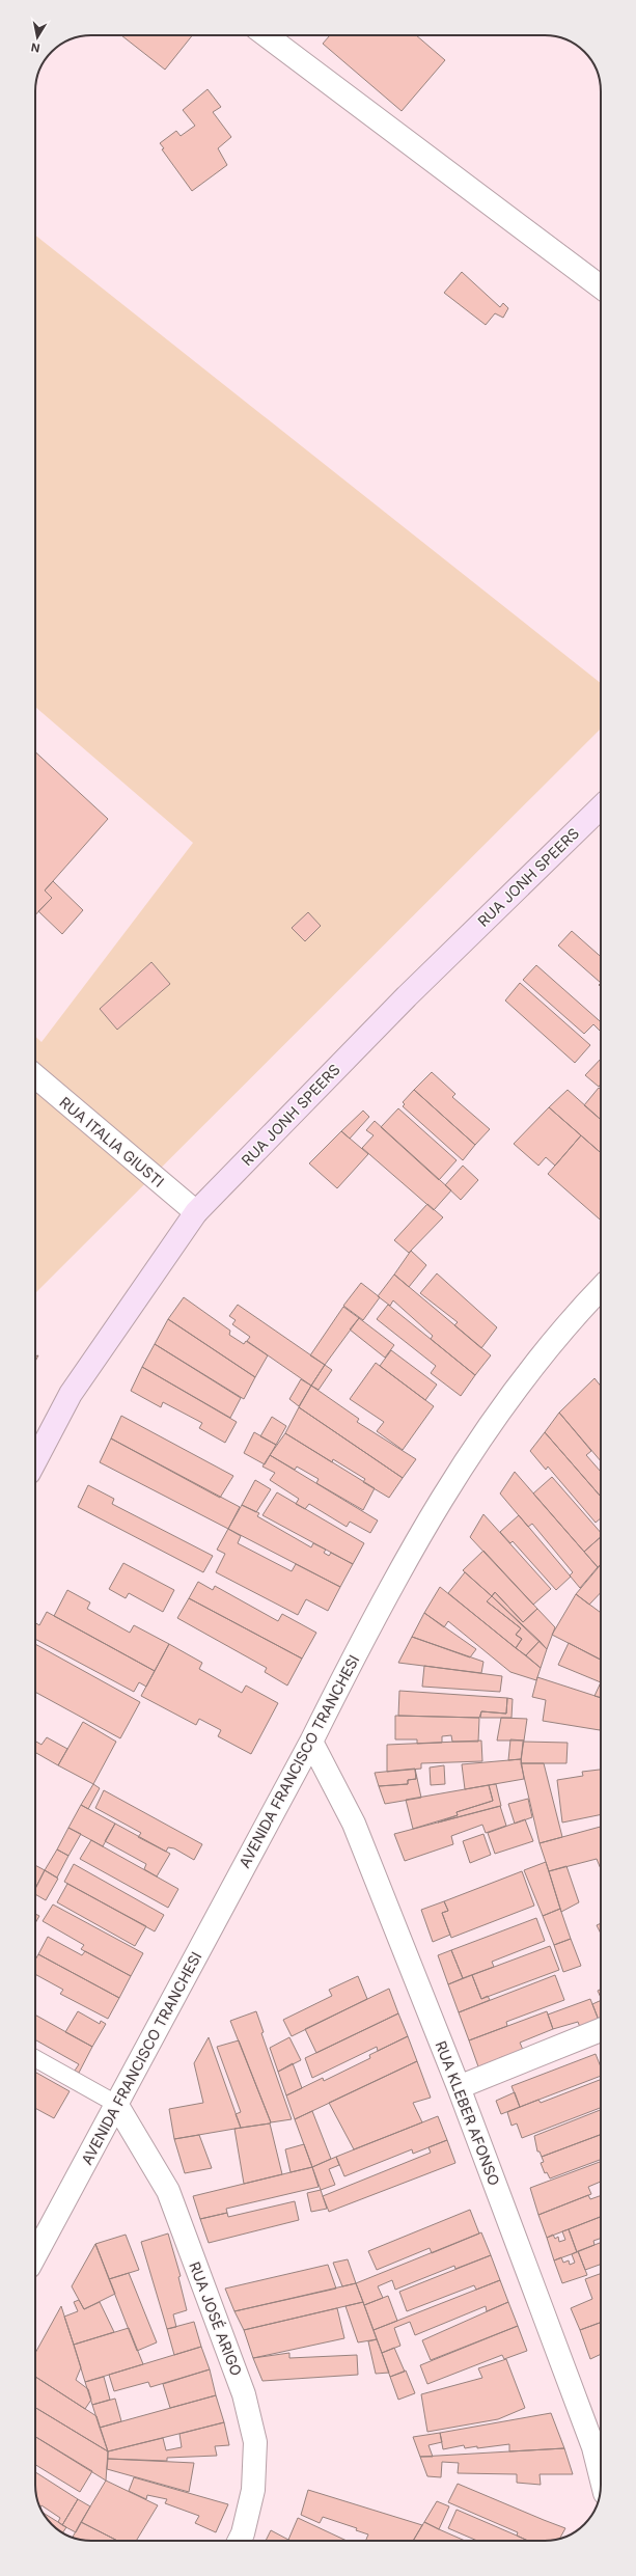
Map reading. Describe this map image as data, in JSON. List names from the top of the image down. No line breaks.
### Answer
{"streets":{"main road":["RUA JONH SPEERS"],"street":["RUA ITALIA GIUSTI","AVENIDA FRANCISCO TRANCHESI","RUA KLEBER AFONSO","RUA JOSÉ ARIGO"]},"crossings":[["RUA JONH SPEERS","RUA ITALIA GIUSTI"],["AVENIDA FRANCISCO TRANCHESI","RUA KLEBER AFONSO"],["AVENIDA FRANCISCO TRANCHESI","RUA JOSÉ ARIGO"]],"north":"bottom"}
